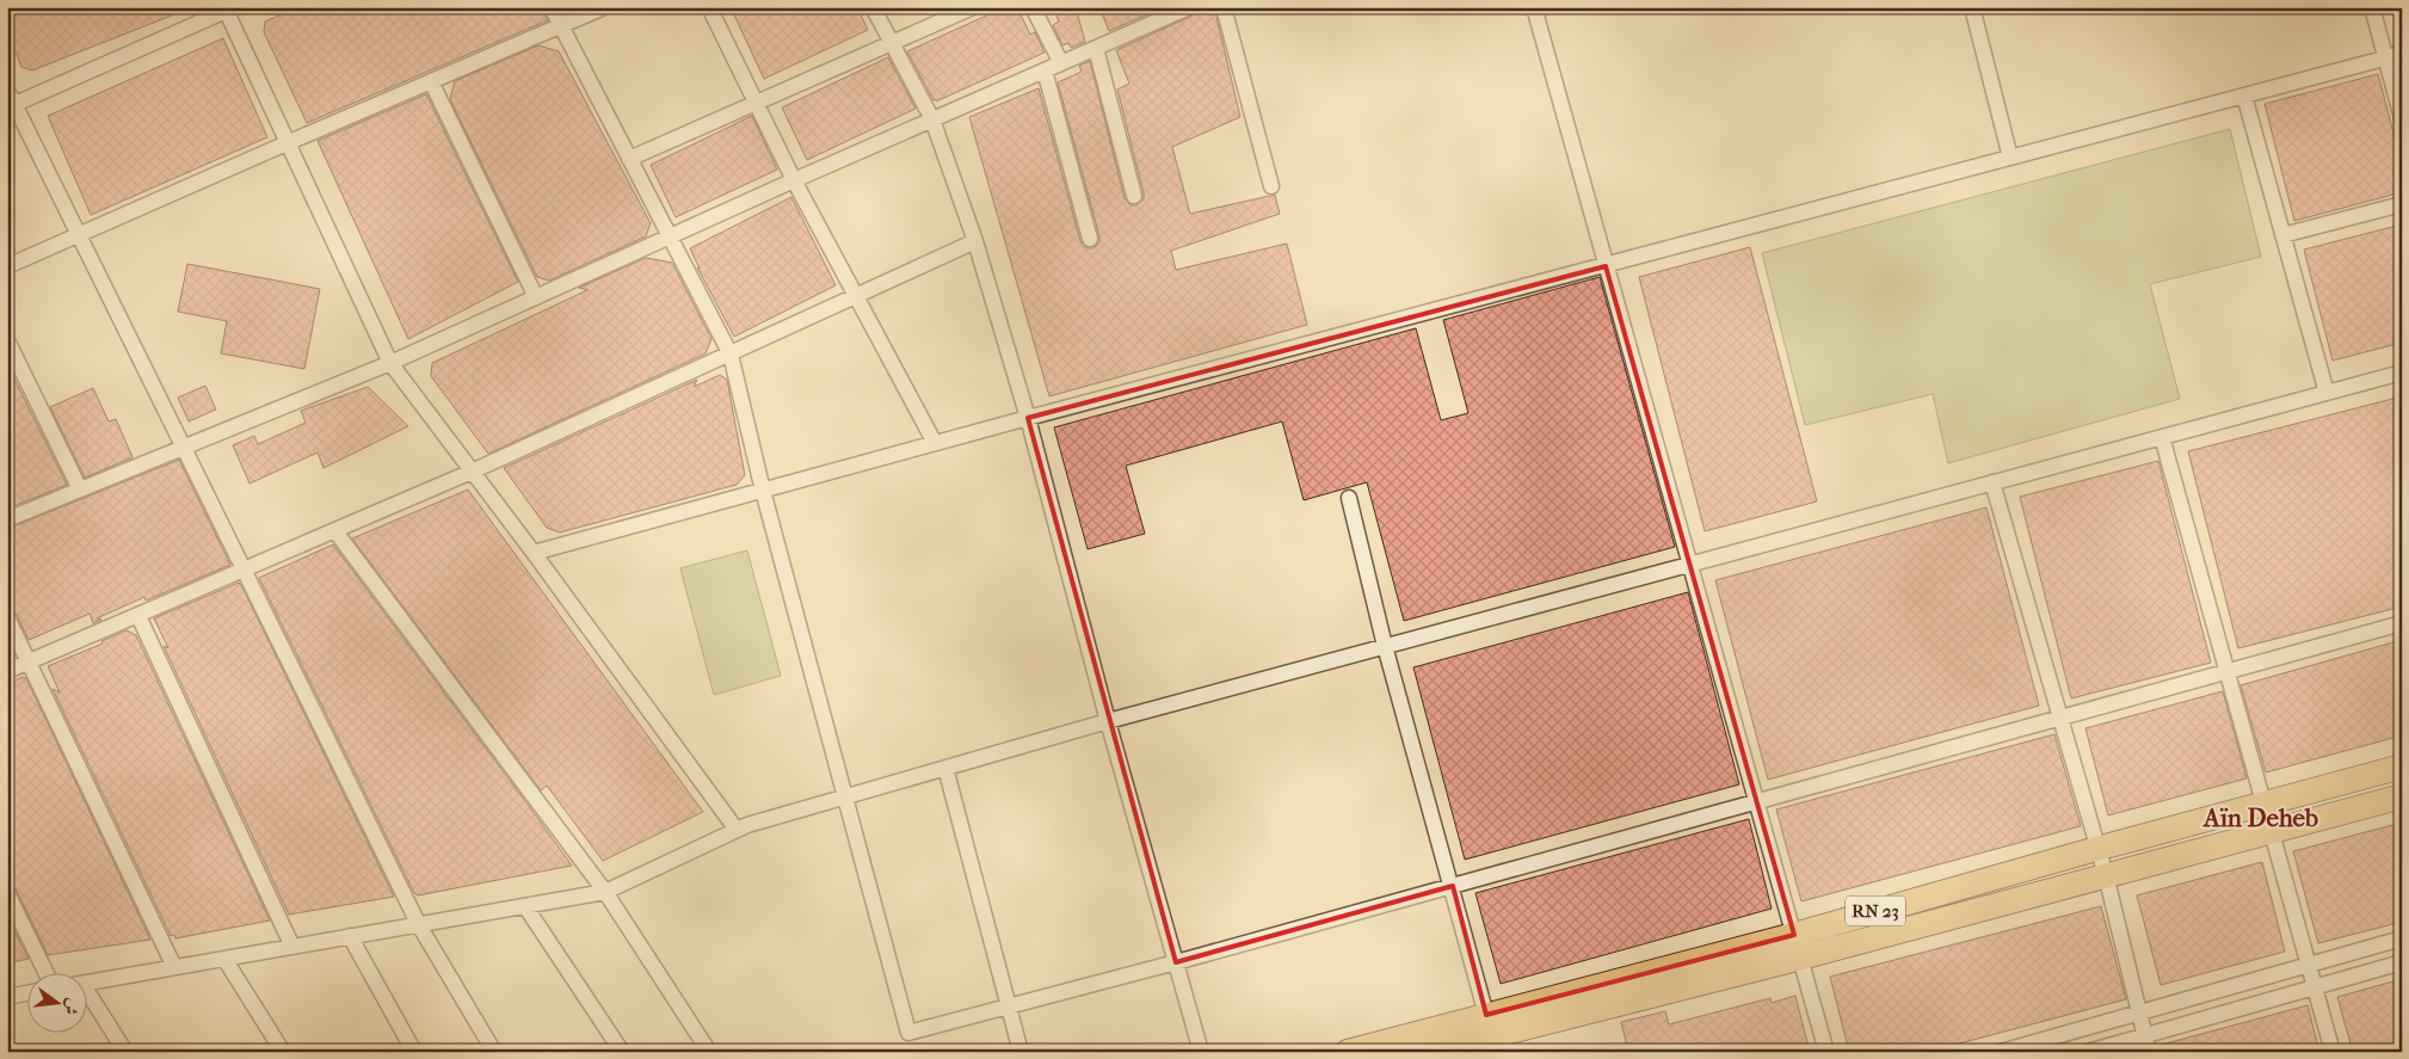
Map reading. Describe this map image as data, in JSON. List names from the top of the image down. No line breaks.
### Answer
{"streets":{"main road":["RN 23"]},"districts":["Aïn Deheb"],"north":"right"}
